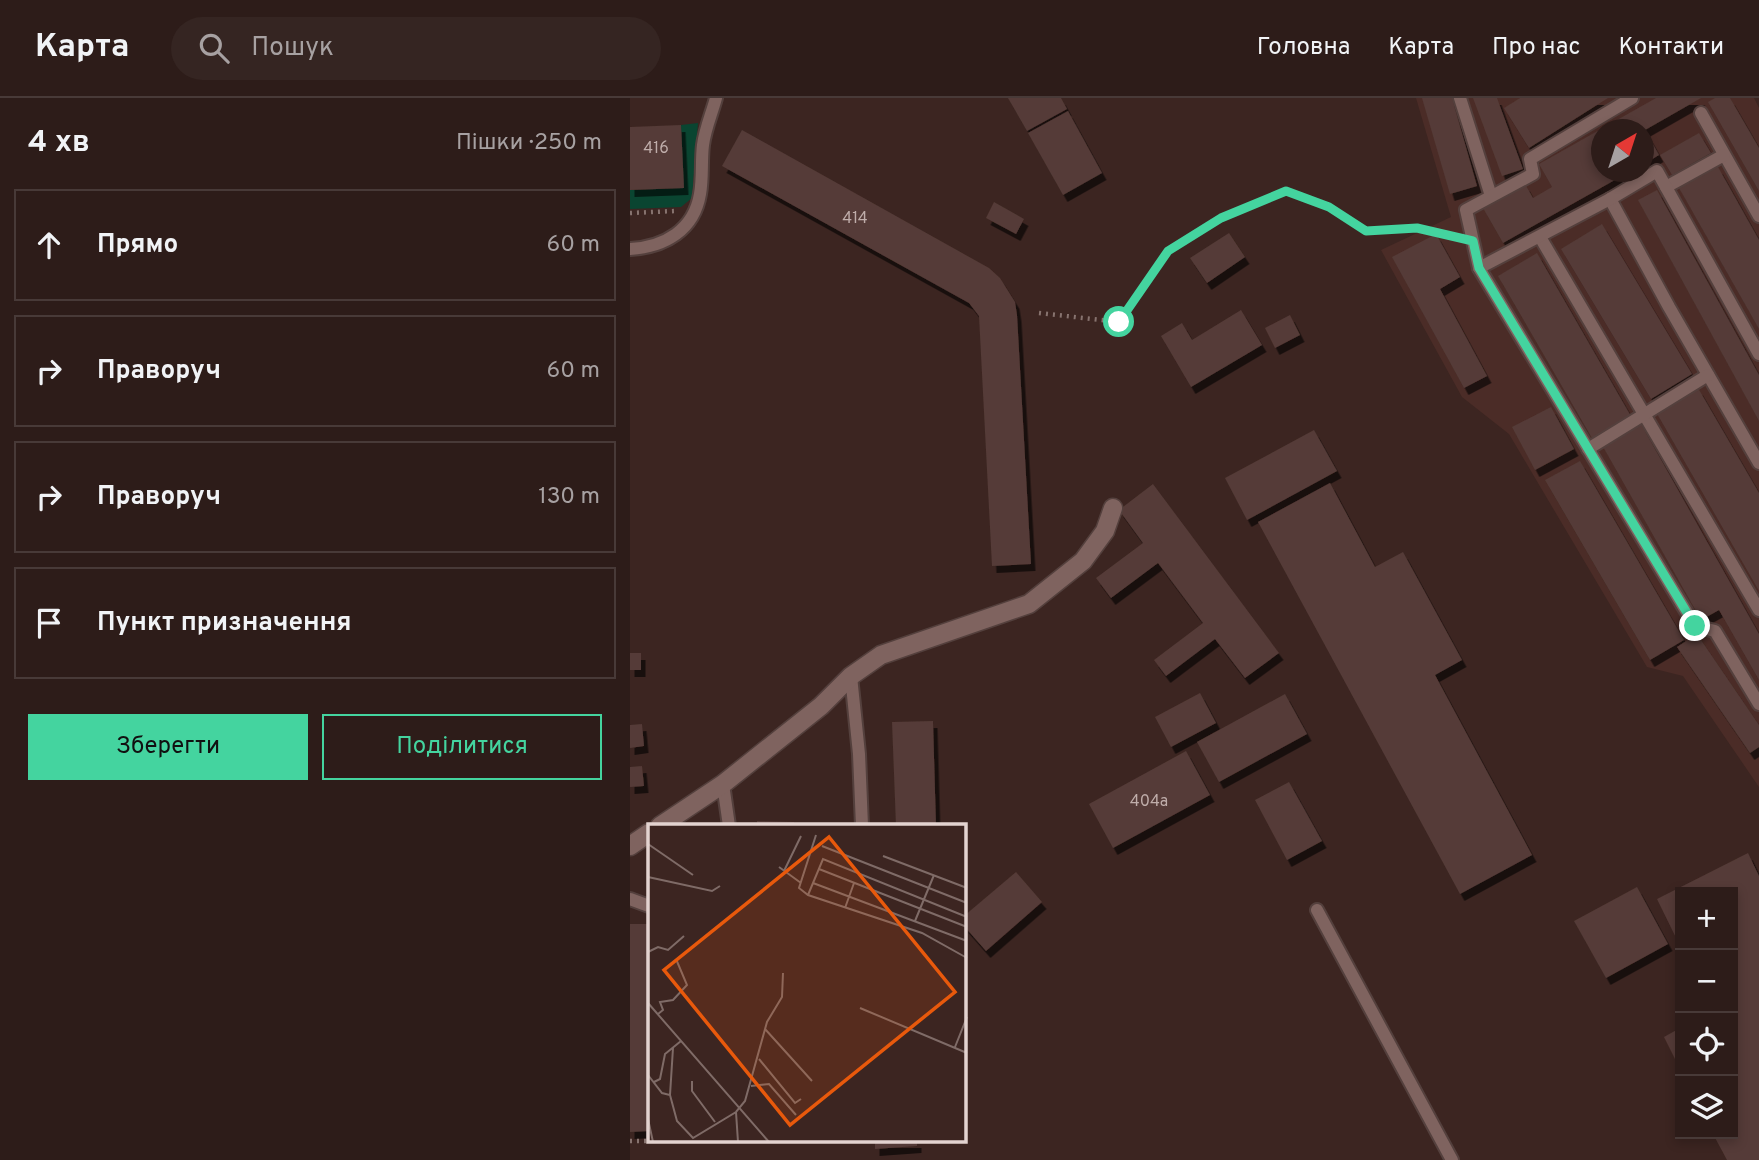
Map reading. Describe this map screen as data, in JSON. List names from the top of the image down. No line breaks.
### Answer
{"house_numbers":["416","414","404а"],"north":"top right","page":{"header":"Карта","search":"Пошук","nav":["Головна","Карта","Про нас","Контакти"],"heading":["4 хв","Пішки · 250 m"],"list":[["Прямо","60 m"],["Праворуч","60 m"],["Праворуч","130 m"],"Пункт призначення"],"buttons":["Зберегти","Поділитися"],"map_buttons":["+","−"]}}
